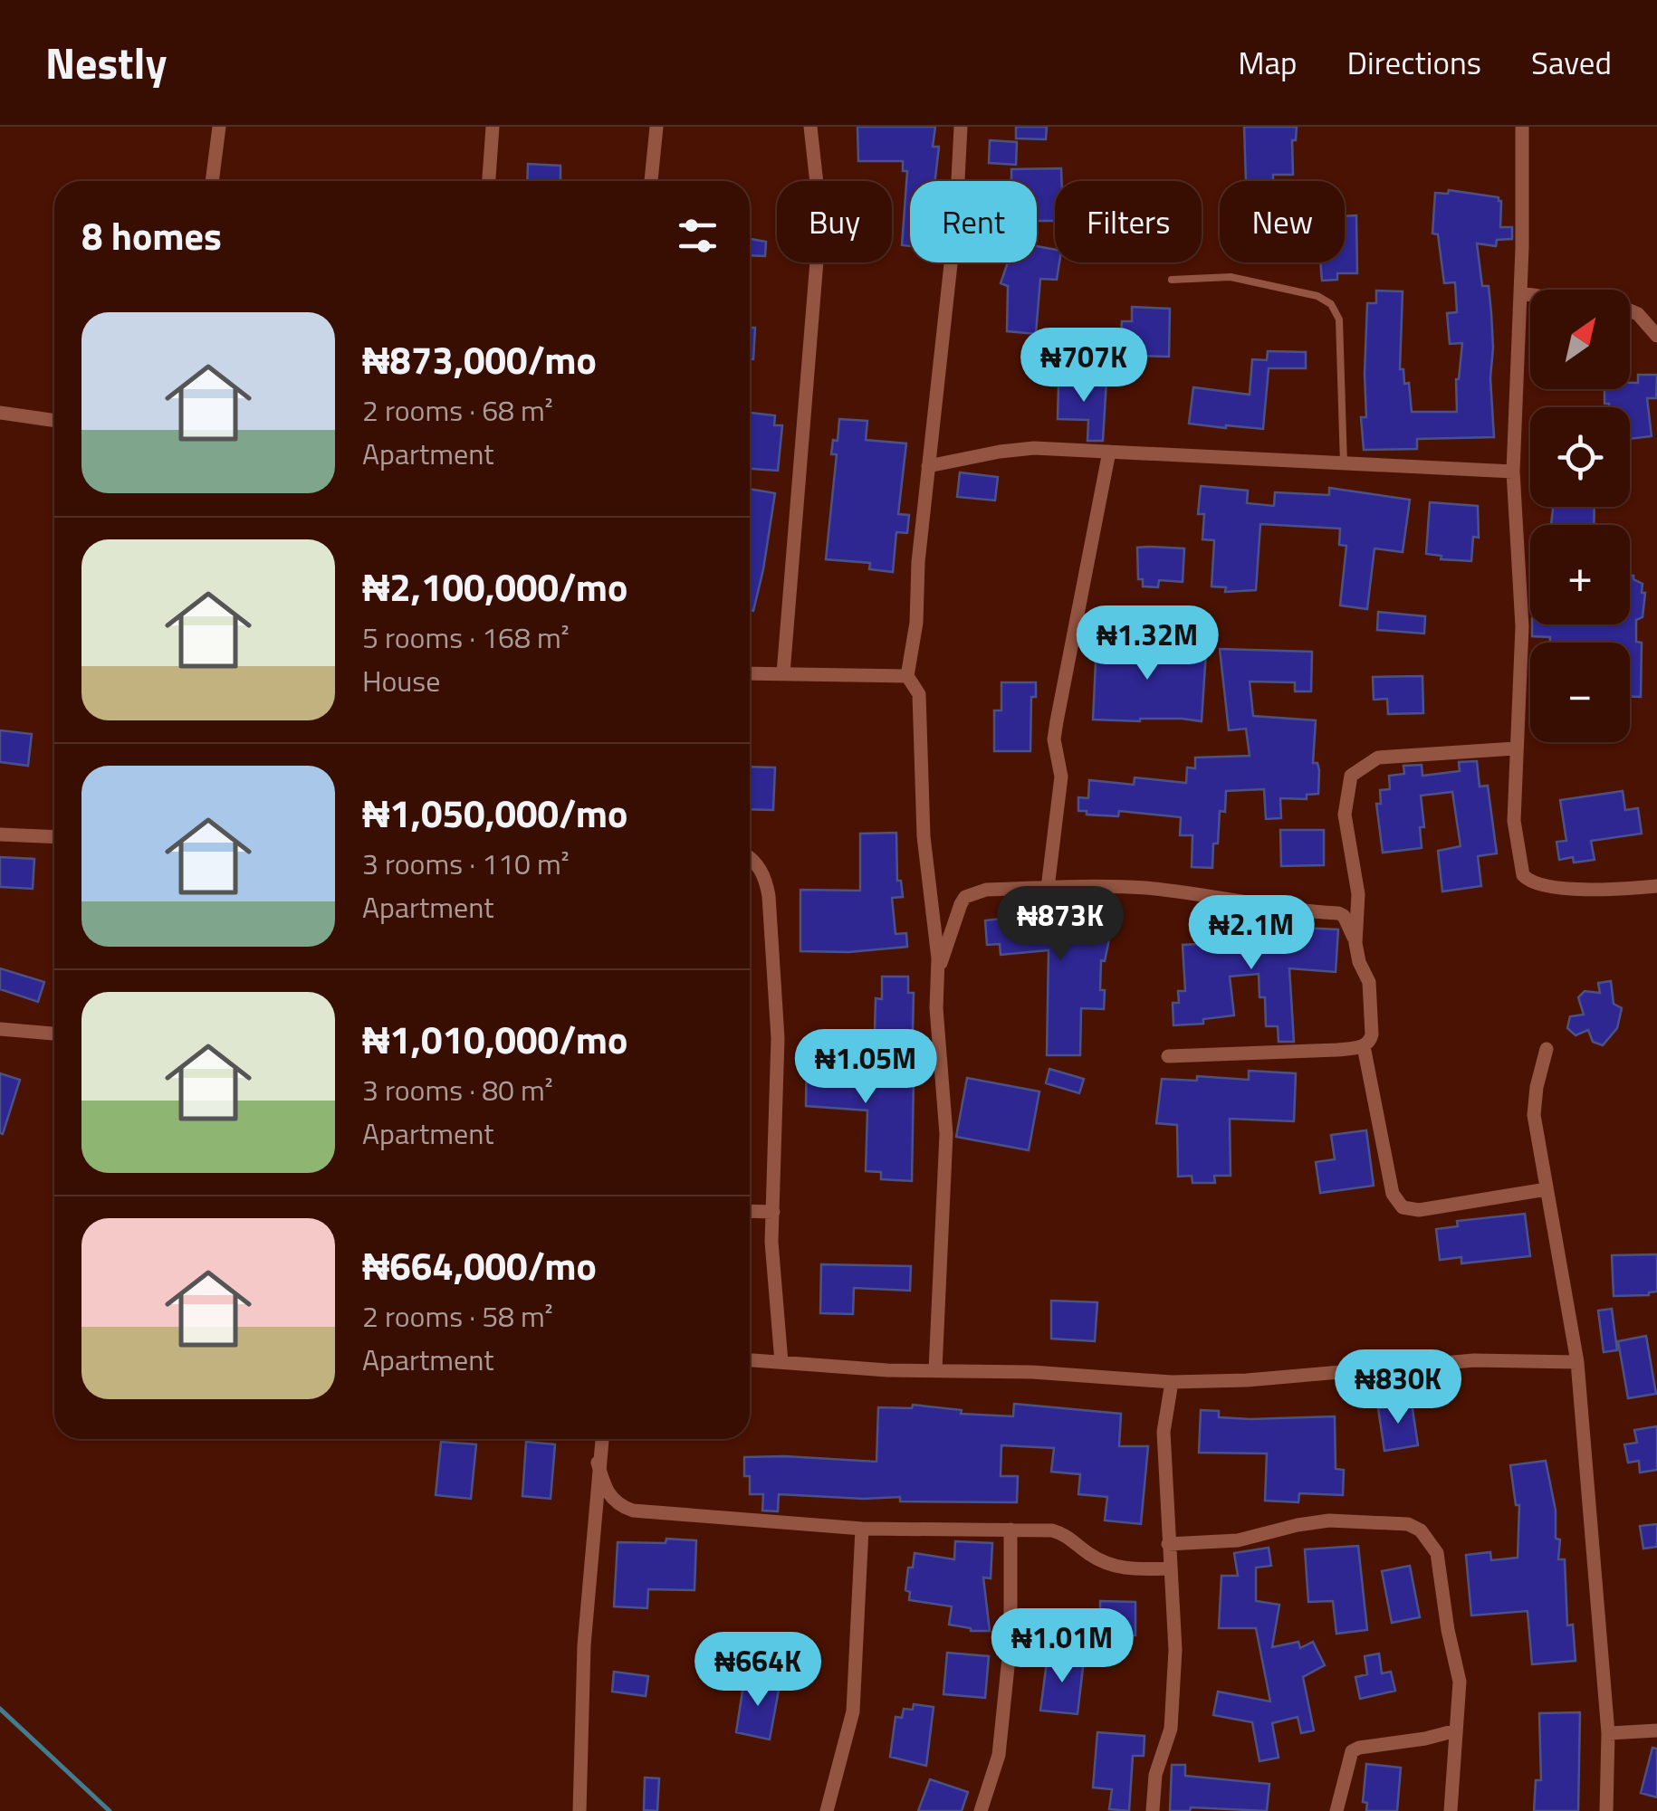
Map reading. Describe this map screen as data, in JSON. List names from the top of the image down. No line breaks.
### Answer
{"north":"top right","page":{"header":"Nestly","nav":["Map","Directions","Saved"],"chip":["Buy","Rent","Filters","New"],"heading":"8 homes","map_buttons":["+","−"],"list":[{"name":"₦873,000/mo","note":"2 rooms · 68 m² · Apartment"},{"name":"₦2,100,000/mo","note":"5 rooms · 168 m² · House"},{"name":"₦1,050,000/mo","note":"3 rooms · 110 m² · Apartment"},{"name":"₦1,010,000/mo","note":"3 rooms · 80 m² · Apartment"},{"name":"₦664,000/mo","note":"2 rooms · 58 m² · Apartment"}],"price":["₦707K","₦1.32M","₦873K","₦2.1M","₦1.05M","₦830K","₦1.01M","₦664K"]}}
